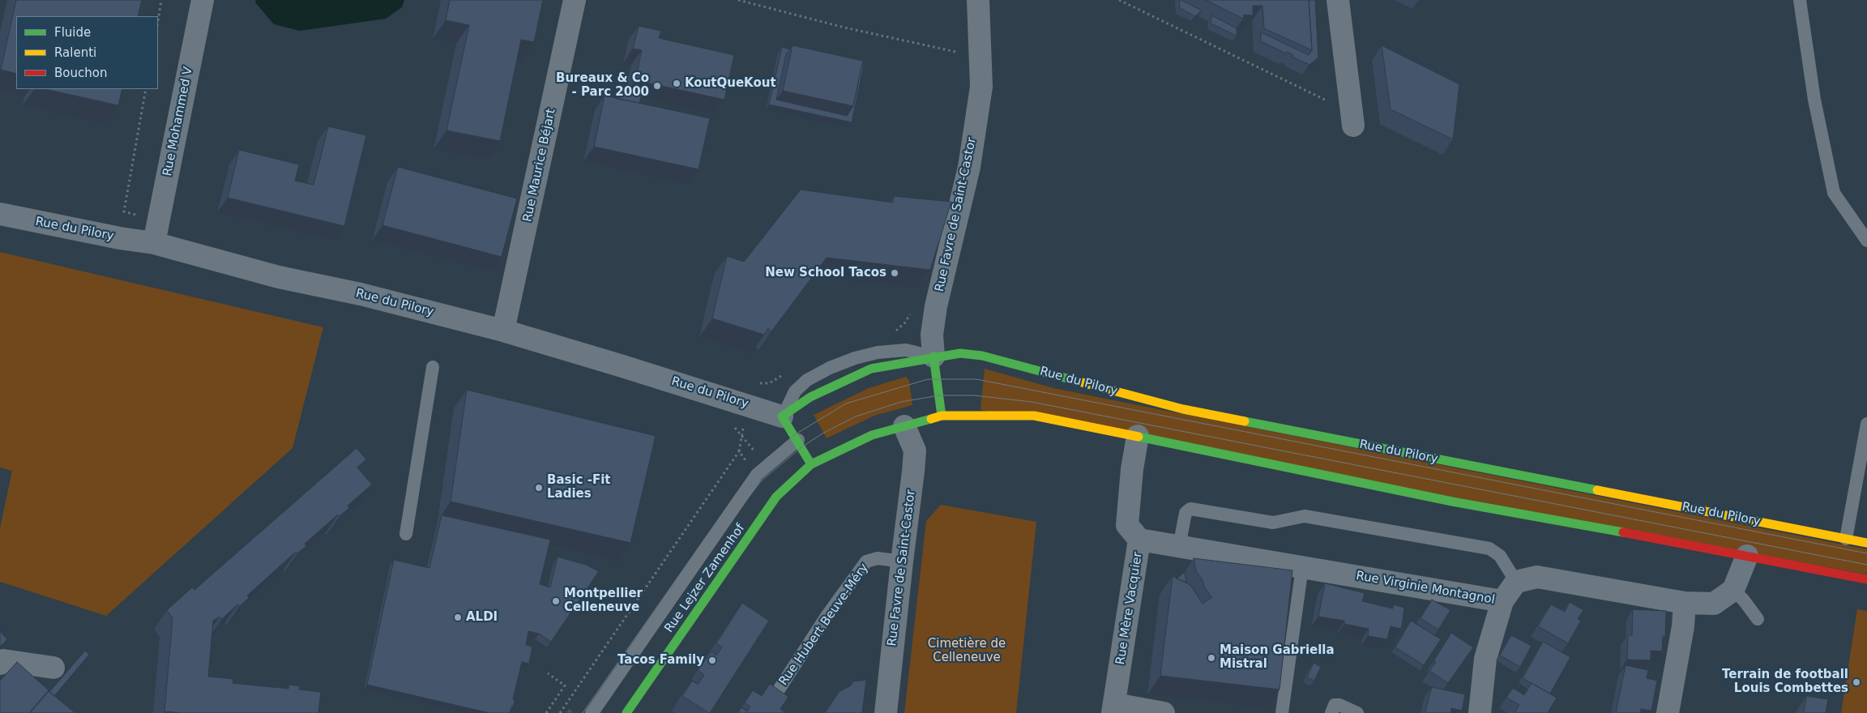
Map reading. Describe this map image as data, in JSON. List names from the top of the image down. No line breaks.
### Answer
{"streets":{"main road":["Rue du Pilory","Rue Lejzer Zamenhof"],"street":["Rue Mohammed V","Rue Maurice Béjart","Rue Favre de Saint-Castor","Rue Virginie Montagnol","Rue Mère Vacquier"],"lane":["Rue Hubert Beuve-Méry"]},"crossings":[["Rue Mohammed V","Rue du Pilory"],["Rue Maurice Béjart","Rue du Pilory"],["Rue Favre de Saint-Castor","Rue du Pilory"],["Rue Favre de Saint-Castor","Rue Lejzer Zamenhof"],["Rue Favre de Saint-Castor","Rue Hubert Beuve-Méry"],["Rue Virginie Montagnol","Rue Mère Vacquier"]],"parks":["Cimetière de Celleneuve"],"places":["KoutQueKout","Bureaux & Co - Parc 2000","New School Tacos","Basic -Fit Ladies","Montpellier Celleneuve","ALDI","Maison Gabriella Mistral","Tacos Family","Terrain de football Louis Combettes"],"legend":["Fluide","Ralenti","Bouchon"]}
